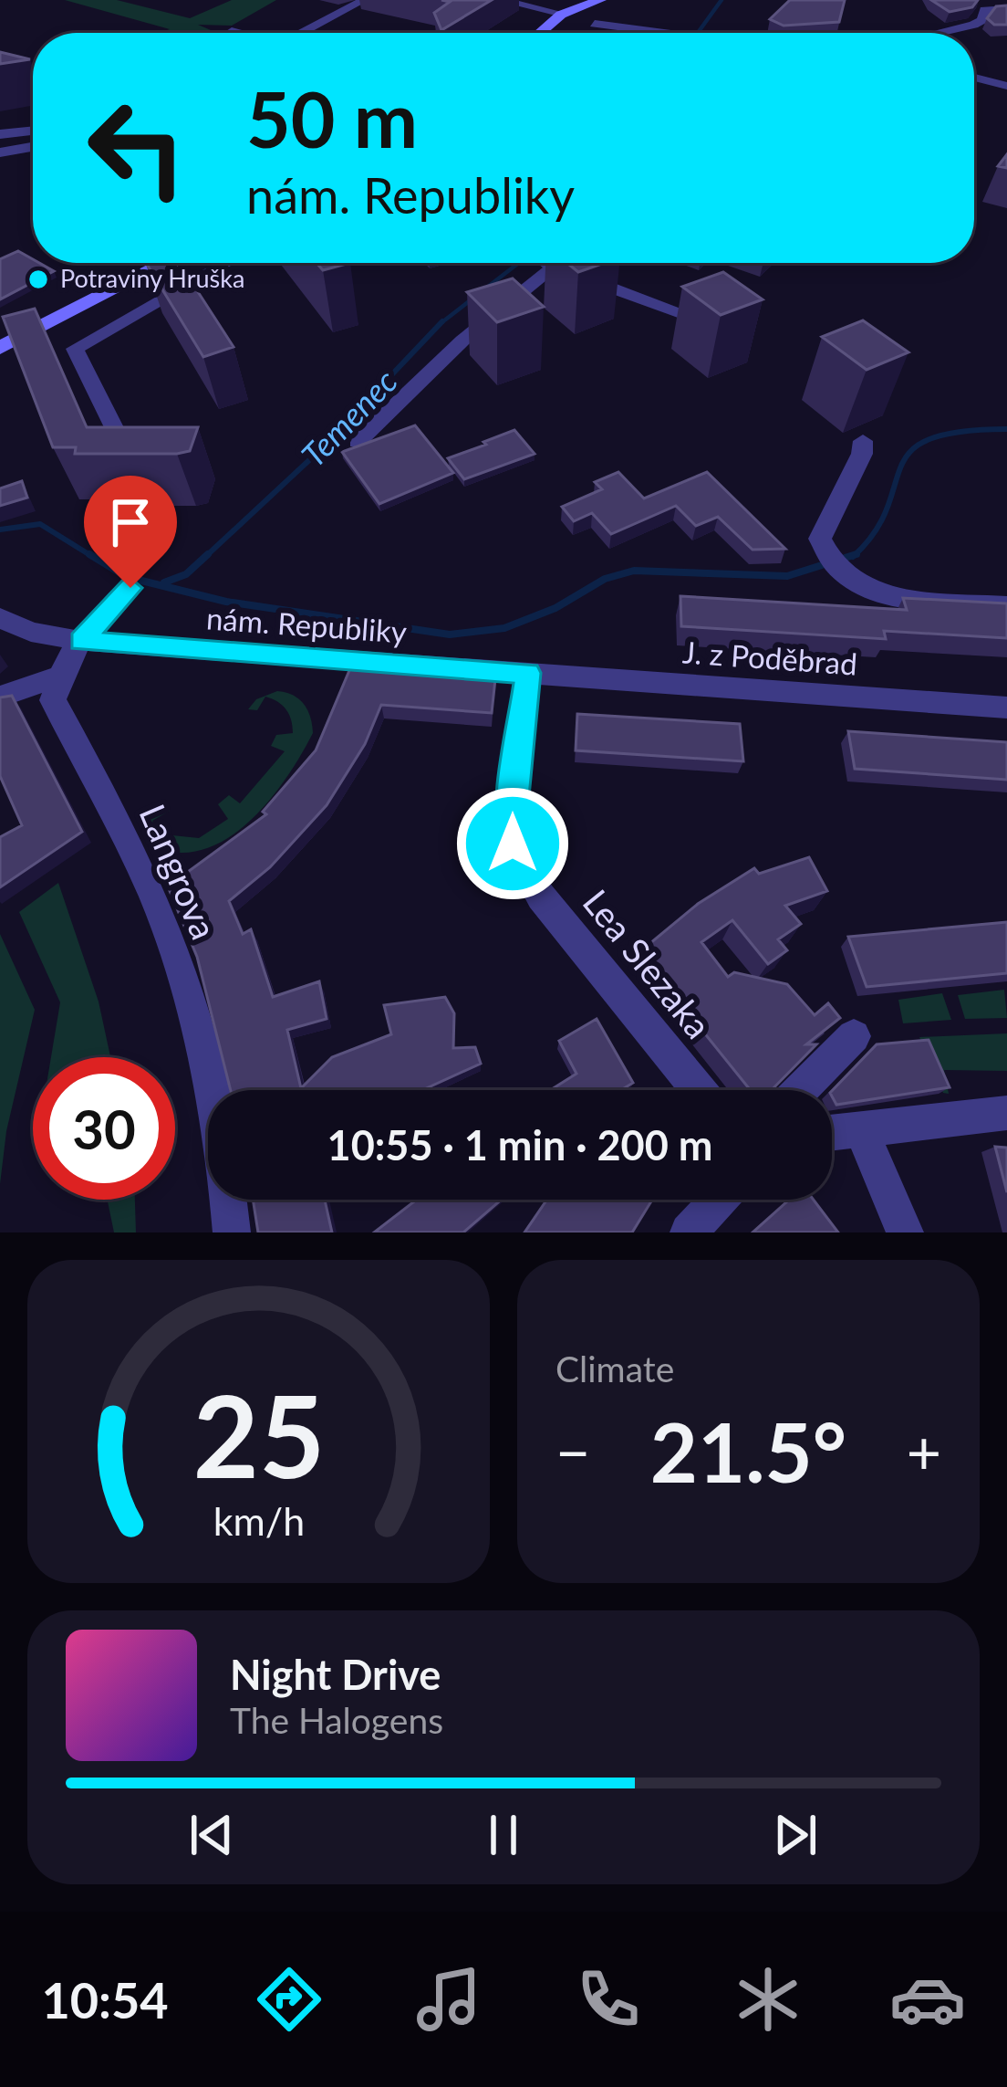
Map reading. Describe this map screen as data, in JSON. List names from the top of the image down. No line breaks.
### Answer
{"streets":{"street":["nám. Republiky","J. z Poděbrad","Langrova","Lea Slezaka"]},"crossings":[["nám. Republiky","J. z Poděbrad"],["nám. Republiky","Lea Slezaka"],["J. z Poděbrad","Lea Slezaka"]],"water":["Temenec"],"places":["Potraviny Hruška"],"page":{"turn":["50 m","nám. Republiky"],"limit":"30","trip":"10:55 · 1 min · 200 m","tile":"Climate","heat":["−","21.5°","+"],"song":["Night Drive","The Halogens"],"tabs":"10:54","gauge":["25","km/h"]}}
